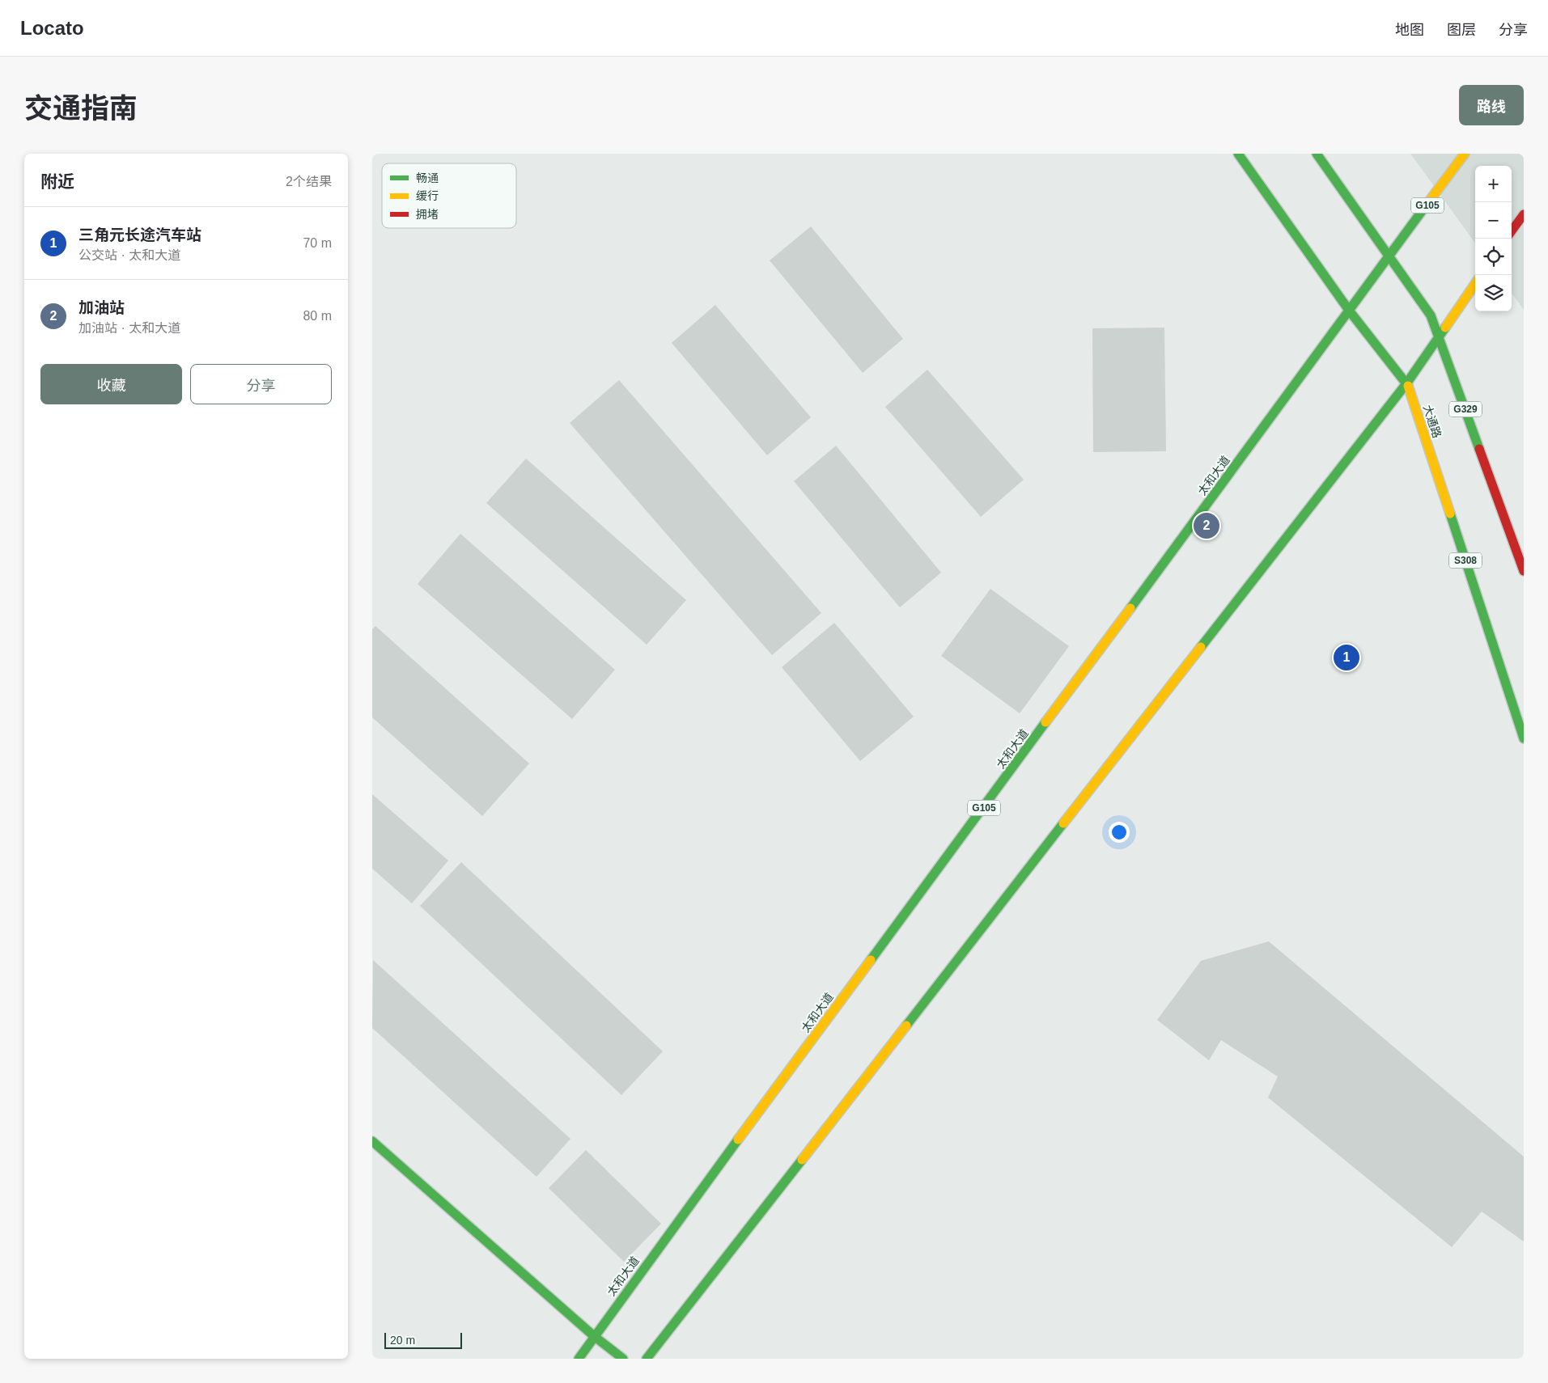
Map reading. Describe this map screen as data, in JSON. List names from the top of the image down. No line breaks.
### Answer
{"streets":{"main road":["G105","G329","大通路","太和大道","S308"]},"crossings":[["G329","太和大道"],["大通路","太和大道"]],"legend":["畅通","缓行","拥堵"],"scale_bar":"20 m","page":{"header":"Locato","nav":["地图","图层","分享"],"title":"交通指南","buttons":["路线",["收藏","分享"]],"heading":["附近","2个结果"],"map_buttons":["+","−"],"list":[{"mark":"1","name":"三角元长途汽车站","note":"公交站 · 太和大道","value":"70 m"},{"mark":"2","name":"加油站","note":"加油站 · 太和大道","value":"80 m"}],"pins":["2","1"],"scale":"20 m"}}
